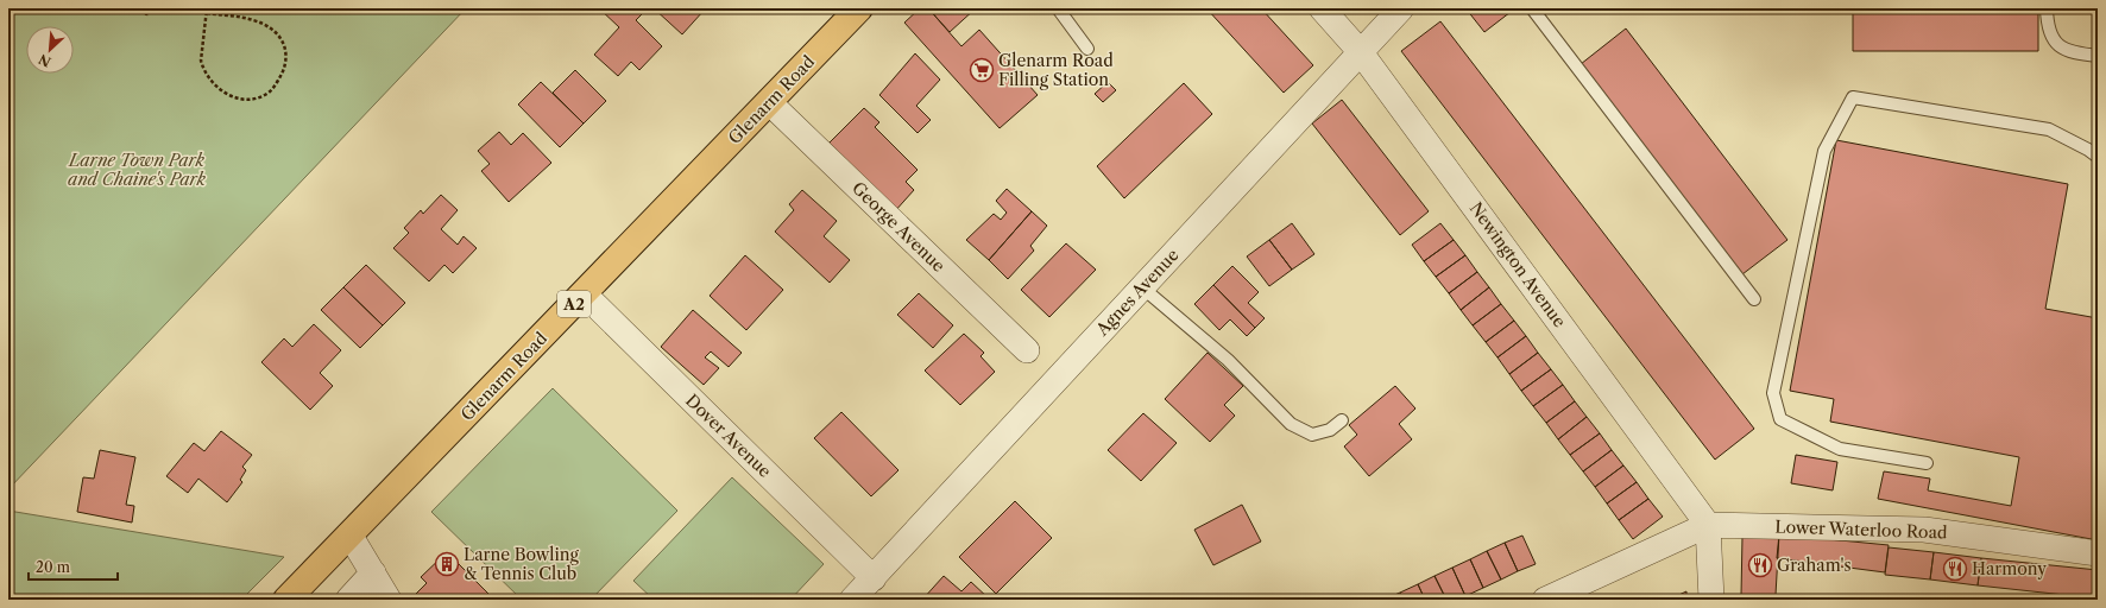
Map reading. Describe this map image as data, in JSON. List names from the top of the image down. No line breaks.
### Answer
{"streets":{"main road":["Glenarm Road","A2"],"street":["George Avenue","Newington Avenue","Agnes Avenue","Dover Avenue","Lower Waterloo Road"]},"crossings":[["Glenarm Road","George Avenue"],["Glenarm Road","Dover Avenue"],["Newington Avenue","Agnes Avenue"],["Newington Avenue","Lower Waterloo Road"],["Agnes Avenue","Dover Avenue"]],"parks":["Larne Town Park and Chaine's Park"],"places":{"supermarket":["Glenarm Road Filling Station"],"building":["Larne Bowling & Tennis Club"],"restaurant":["Graham's","Harmony"]},"scale_bar":"20 m","north":"bottom left"}
